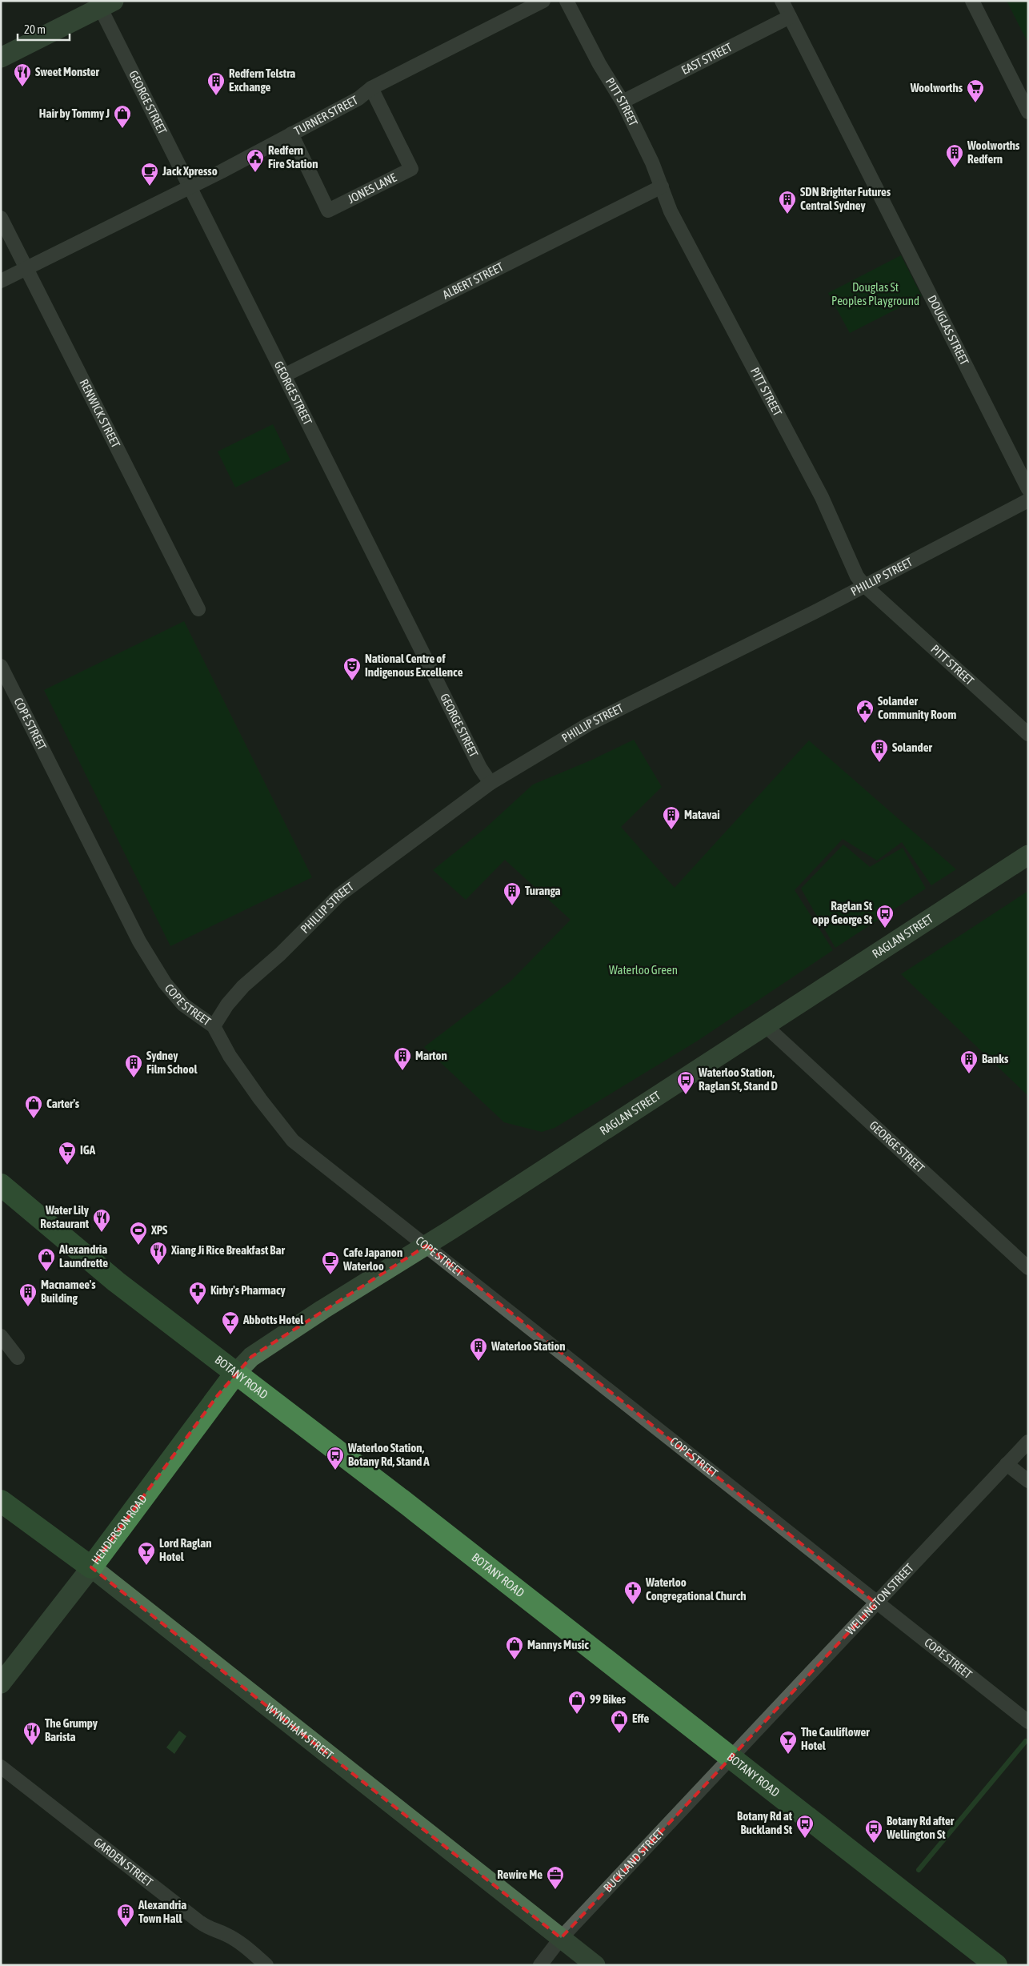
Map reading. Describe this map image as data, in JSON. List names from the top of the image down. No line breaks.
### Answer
{"streets":{"main road":["BOTANY ROAD","HENDERSON ROAD","WYNDHAM STREET"],"street":["EAST STREET","GEORGE STREET","PITT STREET","TURNER STREET","JONES LANE","ALBERT STREET","DOUGLAS STREET","RENWICK STREET","PHILLIP STREET","COPE STREET","RAGLAN STREET","WELLINGTON STREET","BUCKLAND STREET","GARDEN STREET"]},"crossings":[["EAST STREET","PITT STREET"],["EAST STREET","DOUGLAS STREET"],["GEORGE STREET","TURNER STREET"],["GEORGE STREET","ALBERT STREET"],["GEORGE STREET","PHILLIP STREET"],["GEORGE STREET","RAGLAN STREET"],["PITT STREET","ALBERT STREET"],["PITT STREET","PHILLIP STREET"],["TURNER STREET","JONES LANE"],["TURNER STREET","RENWICK STREET"],["PHILLIP STREET","COPE STREET"],["COPE STREET","RAGLAN STREET"],["COPE STREET","WELLINGTON STREET"],["RAGLAN STREET","BOTANY ROAD"],["RAGLAN STREET","HENDERSON ROAD"],["BOTANY ROAD","HENDERSON ROAD"],["BOTANY ROAD","WELLINGTON STREET"],["BOTANY ROAD","BUCKLAND STREET"],["HENDERSON ROAD","WYNDHAM STREET"],["WELLINGTON STREET","BUCKLAND STREET"],["WYNDHAM STREET","BUCKLAND STREET"]],"parks":["Douglas St Peoples Playground","Waterloo Green"],"places":{"restaurant":["Sweet Monster","Water Lily Restaurant","Xiang Ji Rice Breakfast Bar","The Grumpy Barista"],"building":["Redfern Telstra Exchange","Woolworths Redfern","SDN Brighter Futures Central Sydney","Solander","Matavai","Turanga","Marton","Banks","Sydney Film School","Macnamee's Building","Waterloo Station","Alexandria Town Hall"],"supermarket":["Woolworths","IGA"],"shop":["Hair by Tommy J","Carter's","Alexandria Laundrette","Mannys Music","99 Bikes","Effe"],"public building":["Redfern Fire Station","Solander Community Room"],"cafe":["Jack Xpresso","Cafe Japanon Waterloo"],"theatre":["National Centre of Indigenous Excellence"],"bus stop":["Raglan St opp George St","Waterloo Station, Raglan St, Stand D","Waterloo Station, Botany Rd, Stand A","Botany Rd at Buckland St","Botany Rd after Wellington St"],"sports":["XPS"],"pharmacy":["Kirby's Pharmacy"],"bar":["Abbotts Hotel","Lord Raglan Hotel","The Cauliflower Hotel"],"church":["Waterloo Congregational Church"],"office":["Rewire Me"]},"scale_bar":"20 m"}
